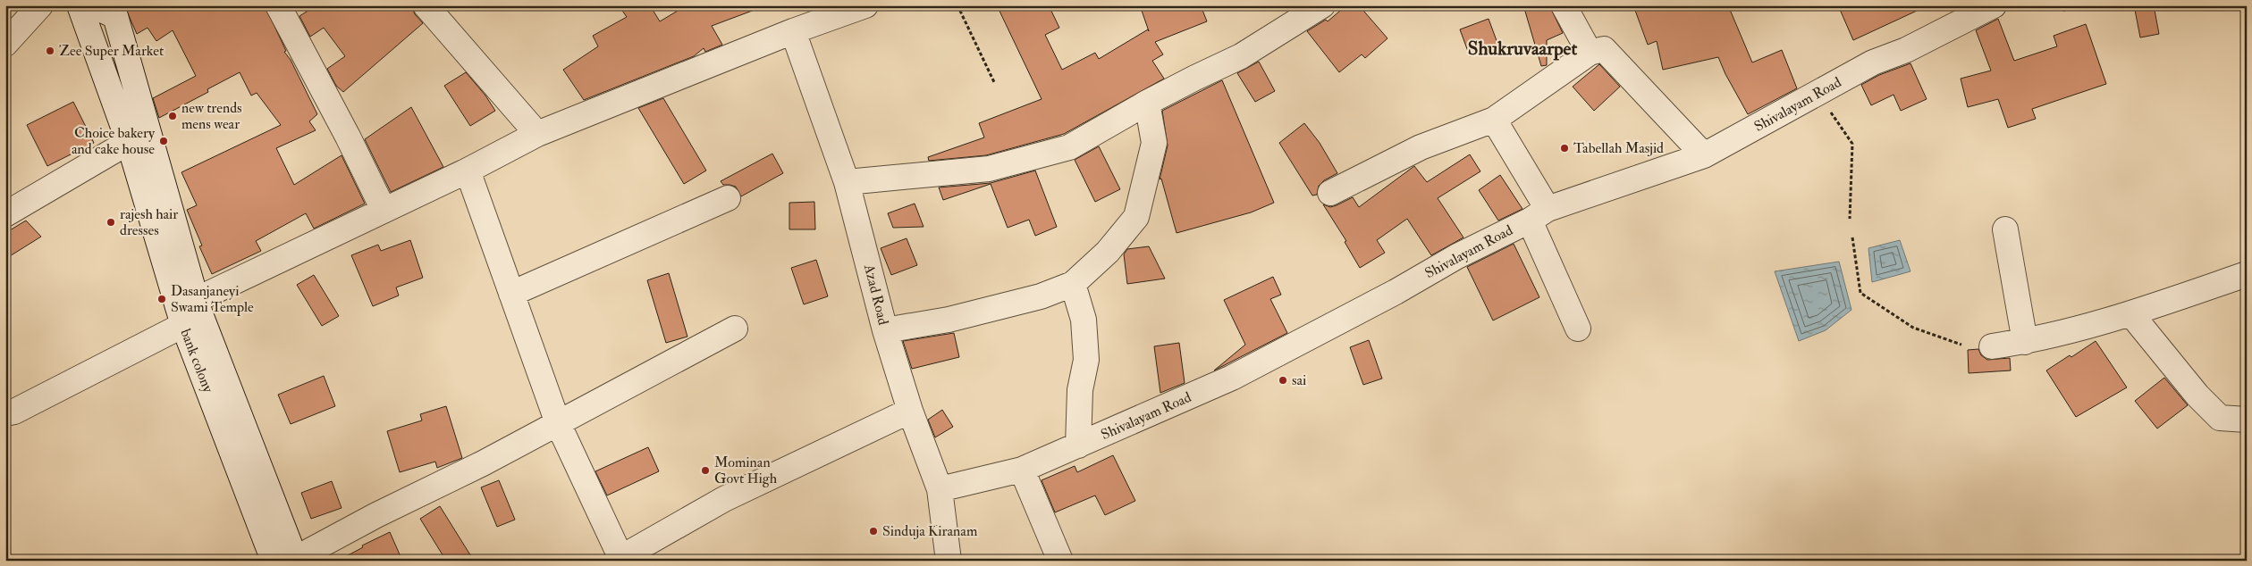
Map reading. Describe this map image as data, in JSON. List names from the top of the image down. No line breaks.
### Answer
{"streets":{"street":["Shivalayam Road","Azad Road","bank colony"]},"crossings":[["Shivalayam Road","Azad Road"]],"districts":["Shukruvaarpet"],"places":["Zee Super Market","new trends mens wear","Choice bakery and cake house","Tabellah Masjid","rajesh hair dresses","Dasanjaneyi Swami Temple","sai","Mominan Govt High","Sinduja Kiranam"]}
